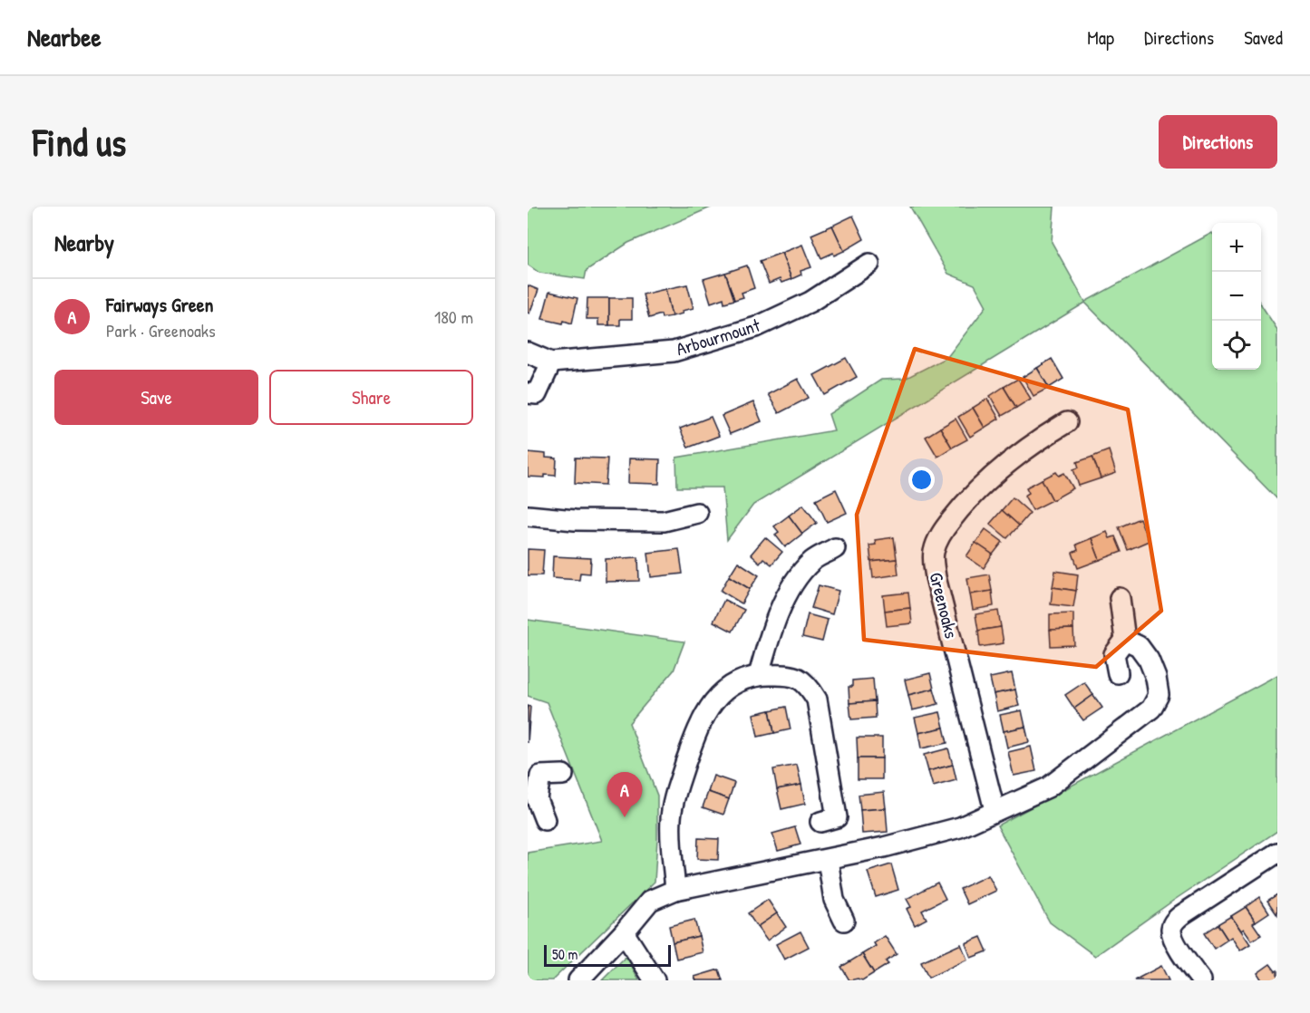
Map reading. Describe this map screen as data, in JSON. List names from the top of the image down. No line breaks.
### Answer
{"streets":{"street":["Arbourmount","Greenoaks"]},"scale_bar":"50 m","page":{"header":"Nearbee","nav":["Map","Directions","Saved"],"buttons":["Directions",["Save","Share"]],"title":"Find us","heading":"Nearby","map_buttons":["+","−"],"list":[{"mark":"A","name":"Fairways Green","note":"Park · Greenoaks","value":"180 m"}],"pins":"A","scale":"50 m"}}
